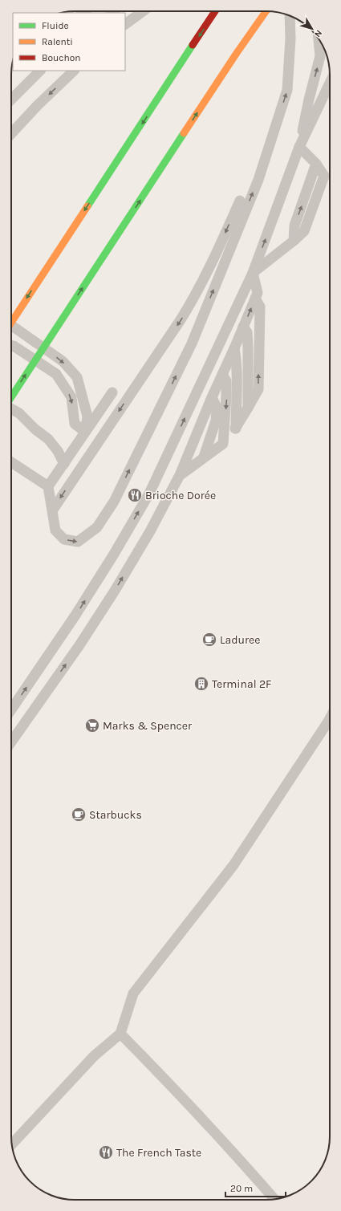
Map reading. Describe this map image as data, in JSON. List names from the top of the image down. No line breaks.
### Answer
{"places":{"restaurant":["Brioche Dorée","The French Taste"],"cafe":["Laduree","Starbucks"],"building":["Terminal 2F"],"supermarket":["Marks & Spencer"]},"legend":["Fluide","Ralenti","Bouchon"],"scale_bar":"20 m","north":"bottom right"}
